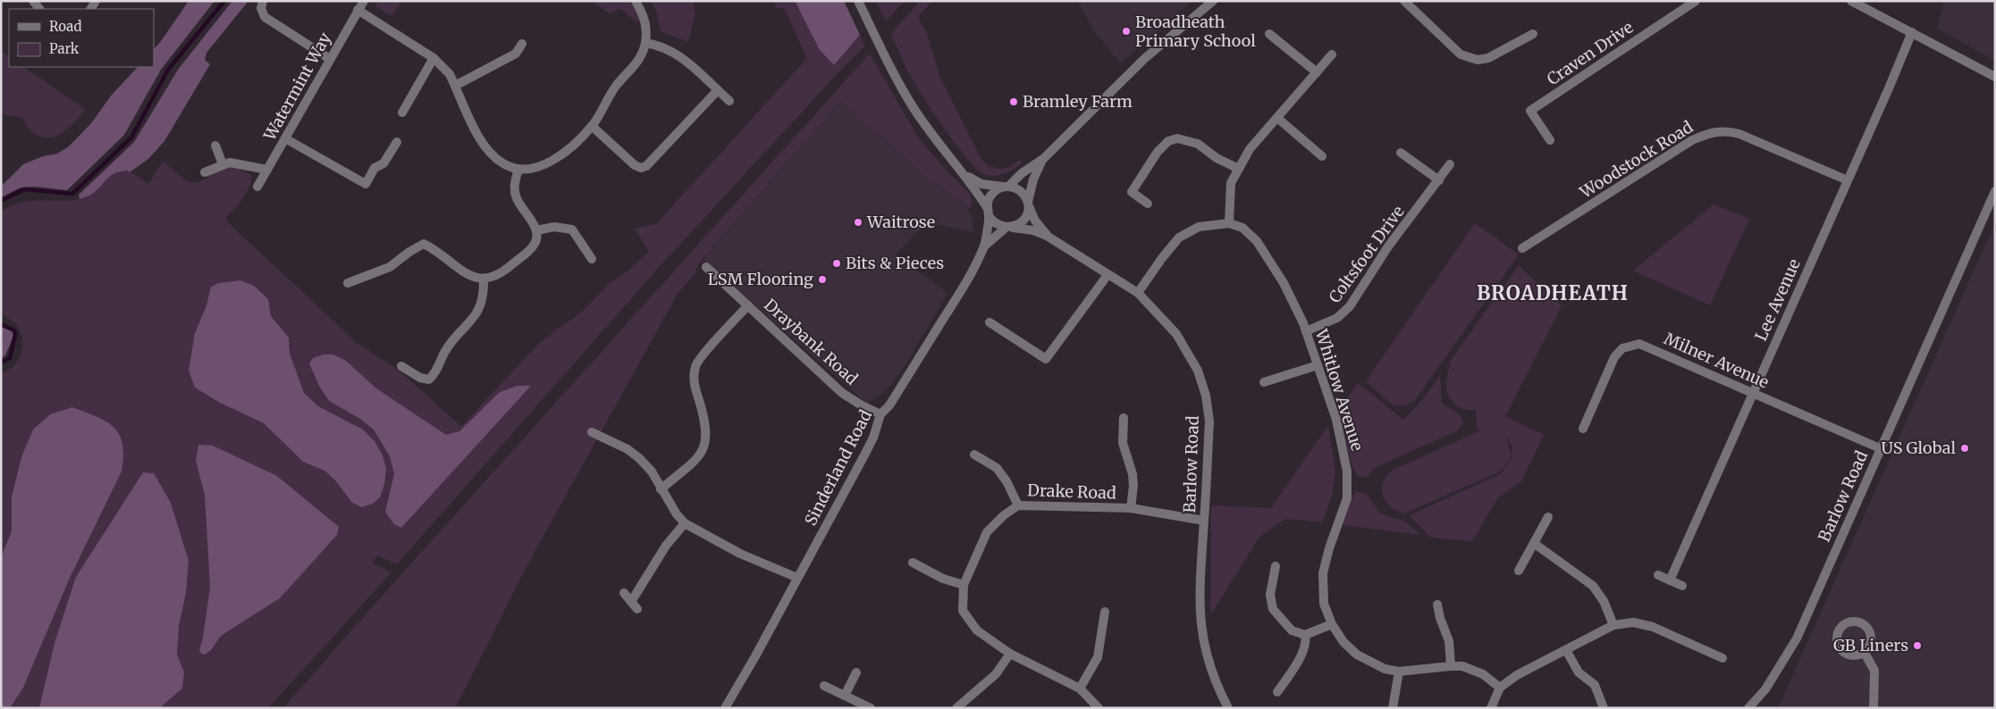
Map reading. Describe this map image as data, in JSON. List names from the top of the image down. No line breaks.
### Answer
{"streets":{"street":["Craven Drive","Watermint Way","Woodstock Road","Coltsfoot Drive","Lee Avenue","Draybank Road","Milner Avenue","Whitlow Avenue","Barlow Road","Sinderland Road","Drake Road"]},"crossings":[["Woodstock Road","Lee Avenue"],["Coltsfoot Drive","Whitlow Avenue"],["Lee Avenue","Milner Avenue"],["Draybank Road","Sinderland Road"],["Milner Avenue","Barlow Road"],["Barlow Road","Sinderland Road"],["Barlow Road","Drake Road"]],"districts":["BROADHEATH"],"places":["Broadheath Primary School","Bramley Farm","Waitrose","Bits & Pieces","LSM Flooring","US Global","GB Liners"],"legend":["Road","Park"]}
